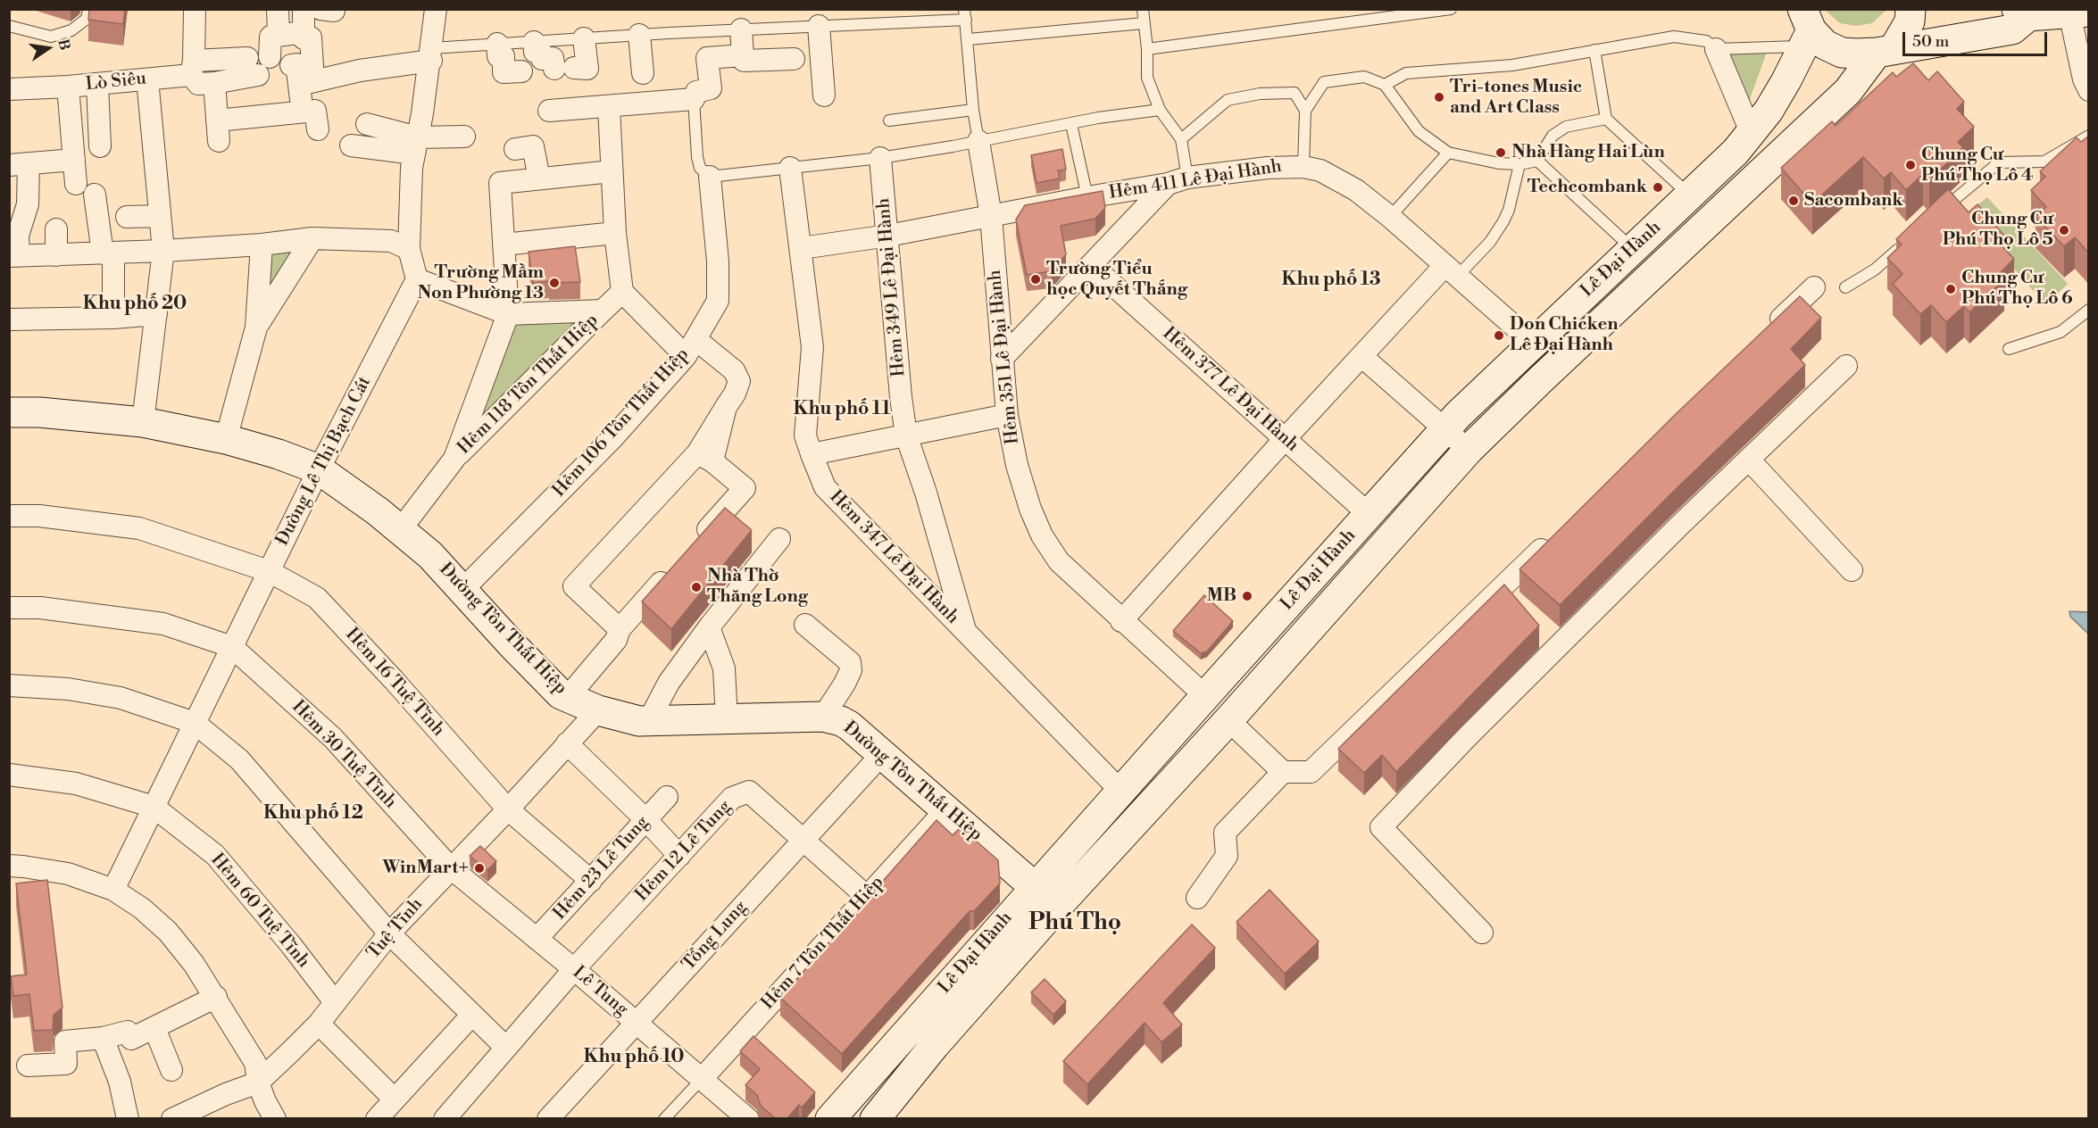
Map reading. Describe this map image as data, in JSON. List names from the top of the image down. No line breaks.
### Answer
{"streets":{"main road":["Lê Đại Hành","Đường Tôn Thất Hiệp"],"street":["Lò Siêu","Hẻm 411 Lê Đại Hành","Hẻm 349 Lê Đại Hành","Hẻm 351 Lê Đại Hành","Hẻm 118 Tôn Thất Hiệp","Hẻm 377 Lê Đại Hành","Hẻm 106 Tôn Thất Hiệp","Đường Lê Thị Bạch Cát","Hẻm 347 Lê Đại Hành","Hẻm 16 Tuệ Tĩnh","Hẻm 30 Tuệ Tĩnh","Hẻm 12 Lê Tung","Hẻm 23 Lê Tung","Hẻm 60 Tuệ Tĩnh","Tuệ Tĩnh","Tổng Lung","Hẻm 7 Tôn Thất Hiệp","Lê Tung"]},"crossings":[["Hẻm 411 Lê Đại Hành","Lê Đại Hành"],["Hẻm 411 Lê Đại Hành","Hẻm 349 Lê Đại Hành"],["Hẻm 411 Lê Đại Hành","Hẻm 351 Lê Đại Hành"],["Hẻm 411 Lê Đại Hành","Hẻm 347 Lê Đại Hành"],["Lê Đại Hành","Hẻm 351 Lê Đại Hành"],["Lê Đại Hành","Hẻm 377 Lê Đại Hành"],["Lê Đại Hành","Hẻm 347 Lê Đại Hành"],["Lê Đại Hành","Đường Tôn Thất Hiệp"],["Hẻm 349 Lê Đại Hành","Hẻm 347 Lê Đại Hành"],["Hẻm 106 Tôn Thất Hiệp","Đường Tôn Thất Hiệp"],["Đường Lê Thị Bạch Cát","Đường Tôn Thất Hiệp"],["Đường Lê Thị Bạch Cát","Hẻm 16 Tuệ Tĩnh"],["Đường Lê Thị Bạch Cát","Hẻm 30 Tuệ Tĩnh"],["Đường Lê Thị Bạch Cát","Hẻm 60 Tuệ Tĩnh"],["Đường Tôn Thất Hiệp","Tuệ Tĩnh"],["Đường Tôn Thất Hiệp","Tổng Lung"],["Đường Tôn Thất Hiệp","Hẻm 7 Tôn Thất Hiệp"],["Hẻm 16 Tuệ Tĩnh","Hẻm 23 Lê Tung"],["Hẻm 16 Tuệ Tĩnh","Tuệ Tĩnh"],["Hẻm 30 Tuệ Tĩnh","Tuệ Tĩnh"],["Hẻm 30 Tuệ Tĩnh","Lê Tung"],["Hẻm 12 Lê Tung","Tổng Lung"],["Hẻm 12 Lê Tung","Lê Tung"],["Hẻm 23 Lê Tung","Lê Tung"],["Hẻm 60 Tuệ Tĩnh","Tuệ Tĩnh"],["Tuệ Tĩnh","Lê Tung"],["Tổng Lung","Lê Tung"],["Hẻm 7 Tôn Thất Hiệp","Lê Tung"]],"districts":["Khu phố 13","Khu phố 20","Khu phố 11","Khu phố 12","Phú Thọ","Khu phố 10"],"places":["Tri-tones Music and Art Class","Nhà Hàng Hai Lùn","Chung Cư Phú Thọ Lô 4","Techcombank","Sacombank","Chung Cư Phú Thọ Lô 5","Trường Tiểu học Quyết Thắng","Trường Mầm Non Phường 13","Chung Cư Phú Thọ Lô 6","Don Chicken Lê Đại Hành","Nhà Thờ Thăng Long","MB","WinMart+"],"scale_bar":"50 m","north":"right"}
